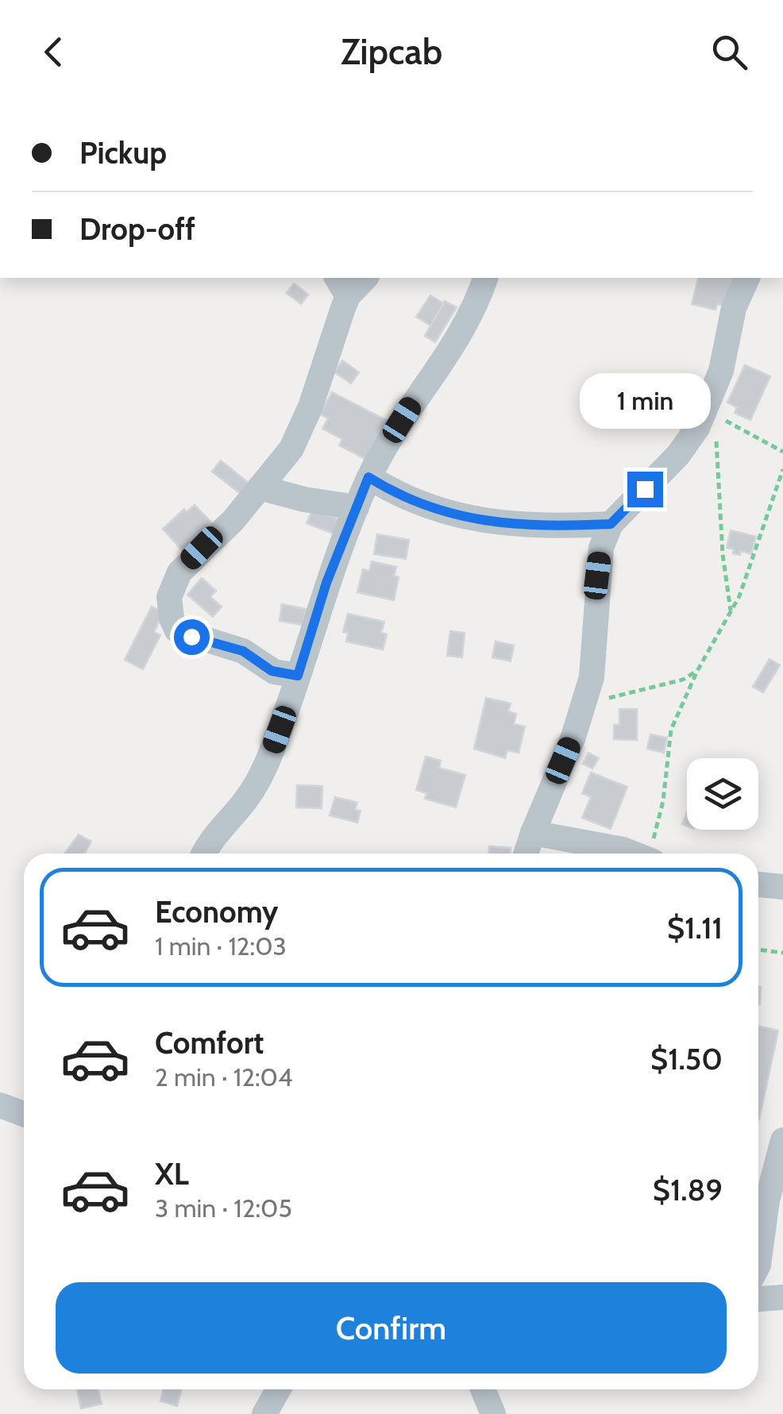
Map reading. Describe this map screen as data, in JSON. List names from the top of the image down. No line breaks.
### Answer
{"page":{"header":"Zipcab","banner":["Pickup","Drop-off"],"bubble":"1 min","list":[{"name":"Economy","note":"1 min · 12:03","value":"$1.11"},{"name":"Comfort","note":"2 min · 12:04","value":"$1.50"},{"name":"XL","note":"3 min · 12:05","value":"$1.89"}],"buttons":"Confirm"}}
